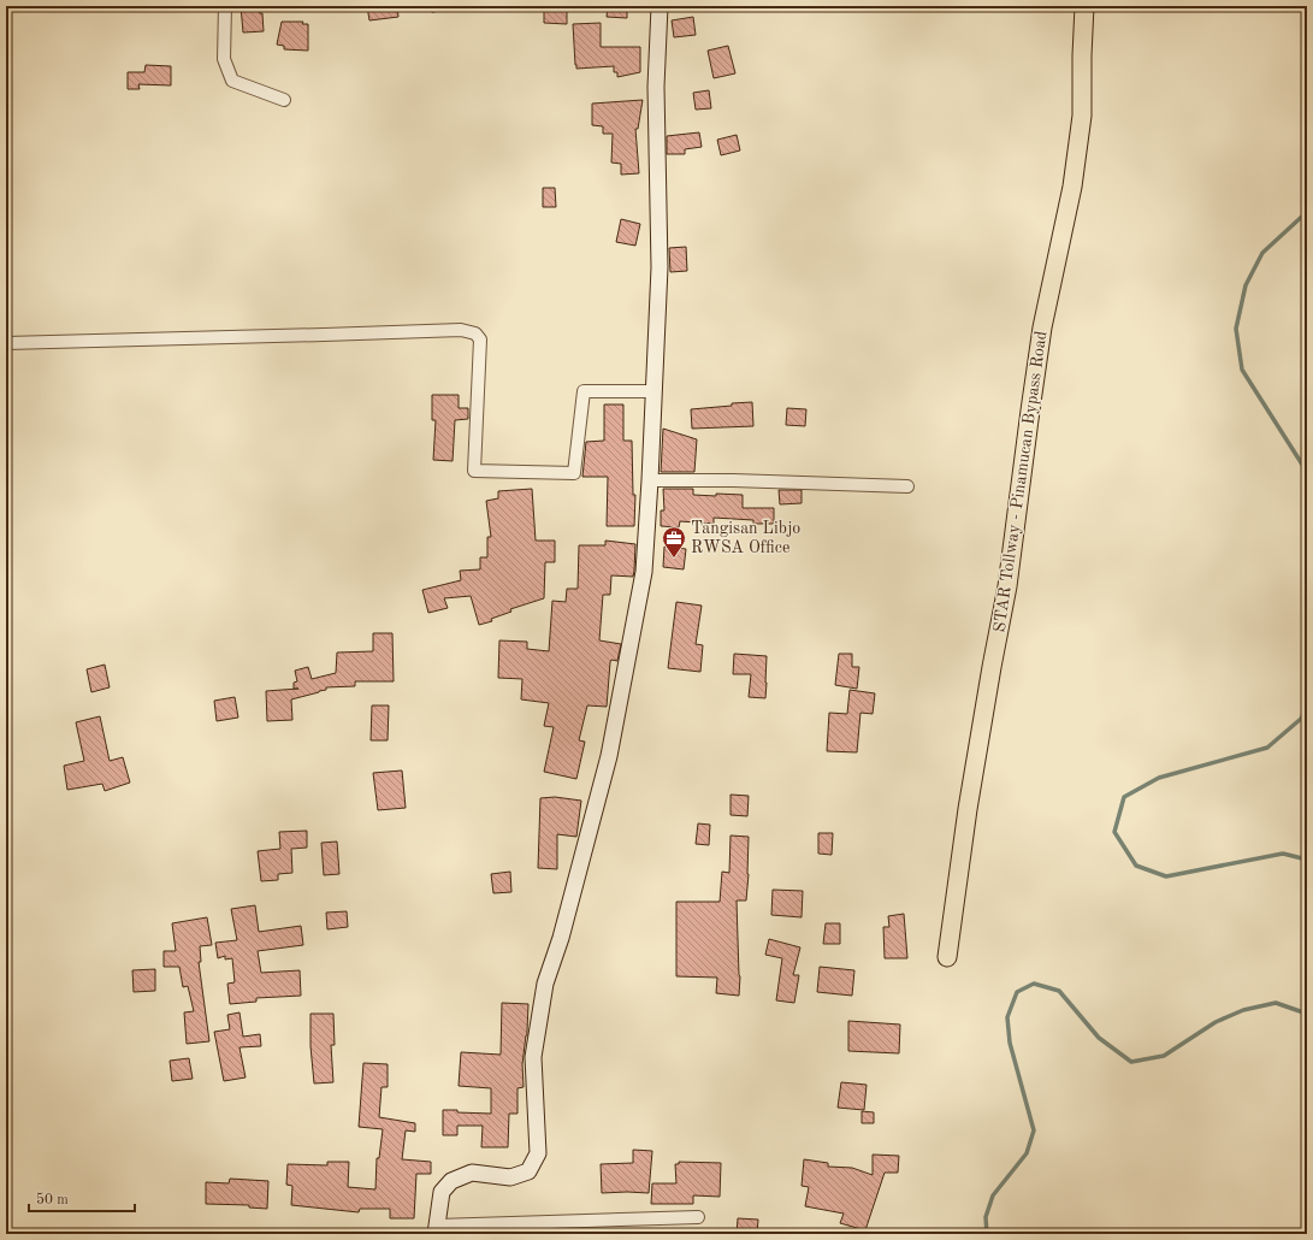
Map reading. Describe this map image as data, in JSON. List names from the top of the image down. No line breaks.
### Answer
{"streets":{"main road":["STAR Tollway - Pinamucan Bypass Road"]},"places":{"office":["Tangisan Libjo RWSA Office"]},"scale_bar":"50 m"}
